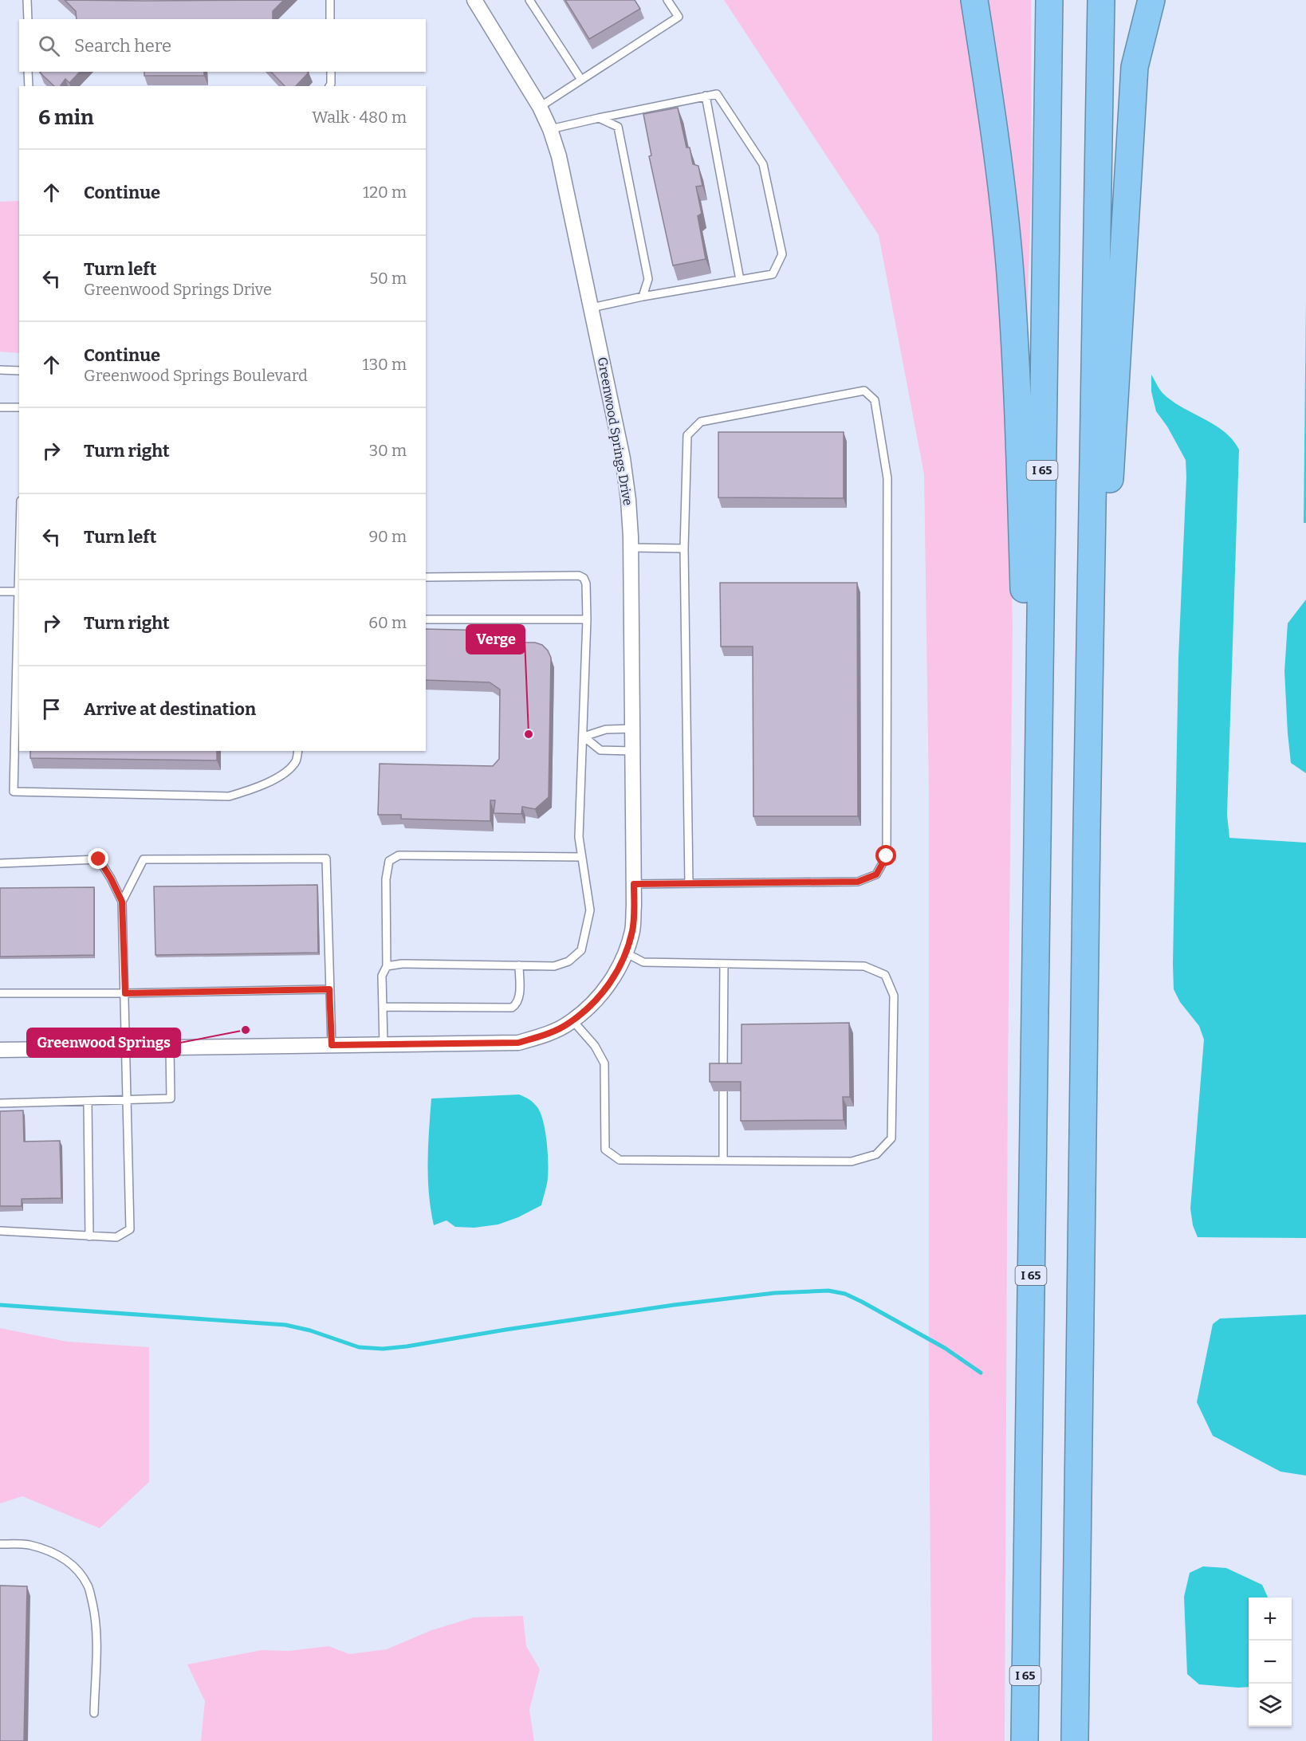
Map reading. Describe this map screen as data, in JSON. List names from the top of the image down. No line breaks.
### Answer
{"streets":{"highway":["I 65"],"street":["Greenwood Springs Drive"]},"places":["Verge","Greenwood Springs"],"page":{"search":"Search here","heading":["6 min","Walk · 480 m"],"list":[["Continue","120 m"],["Turn left","Greenwood Springs Drive","50 m"],["Continue","Greenwood Springs Boulevard","130 m"],["Turn right","30 m"],["Turn left","90 m"],["Turn right","60 m"],"Arrive at destination"],"map_buttons":["+","−"]}}
